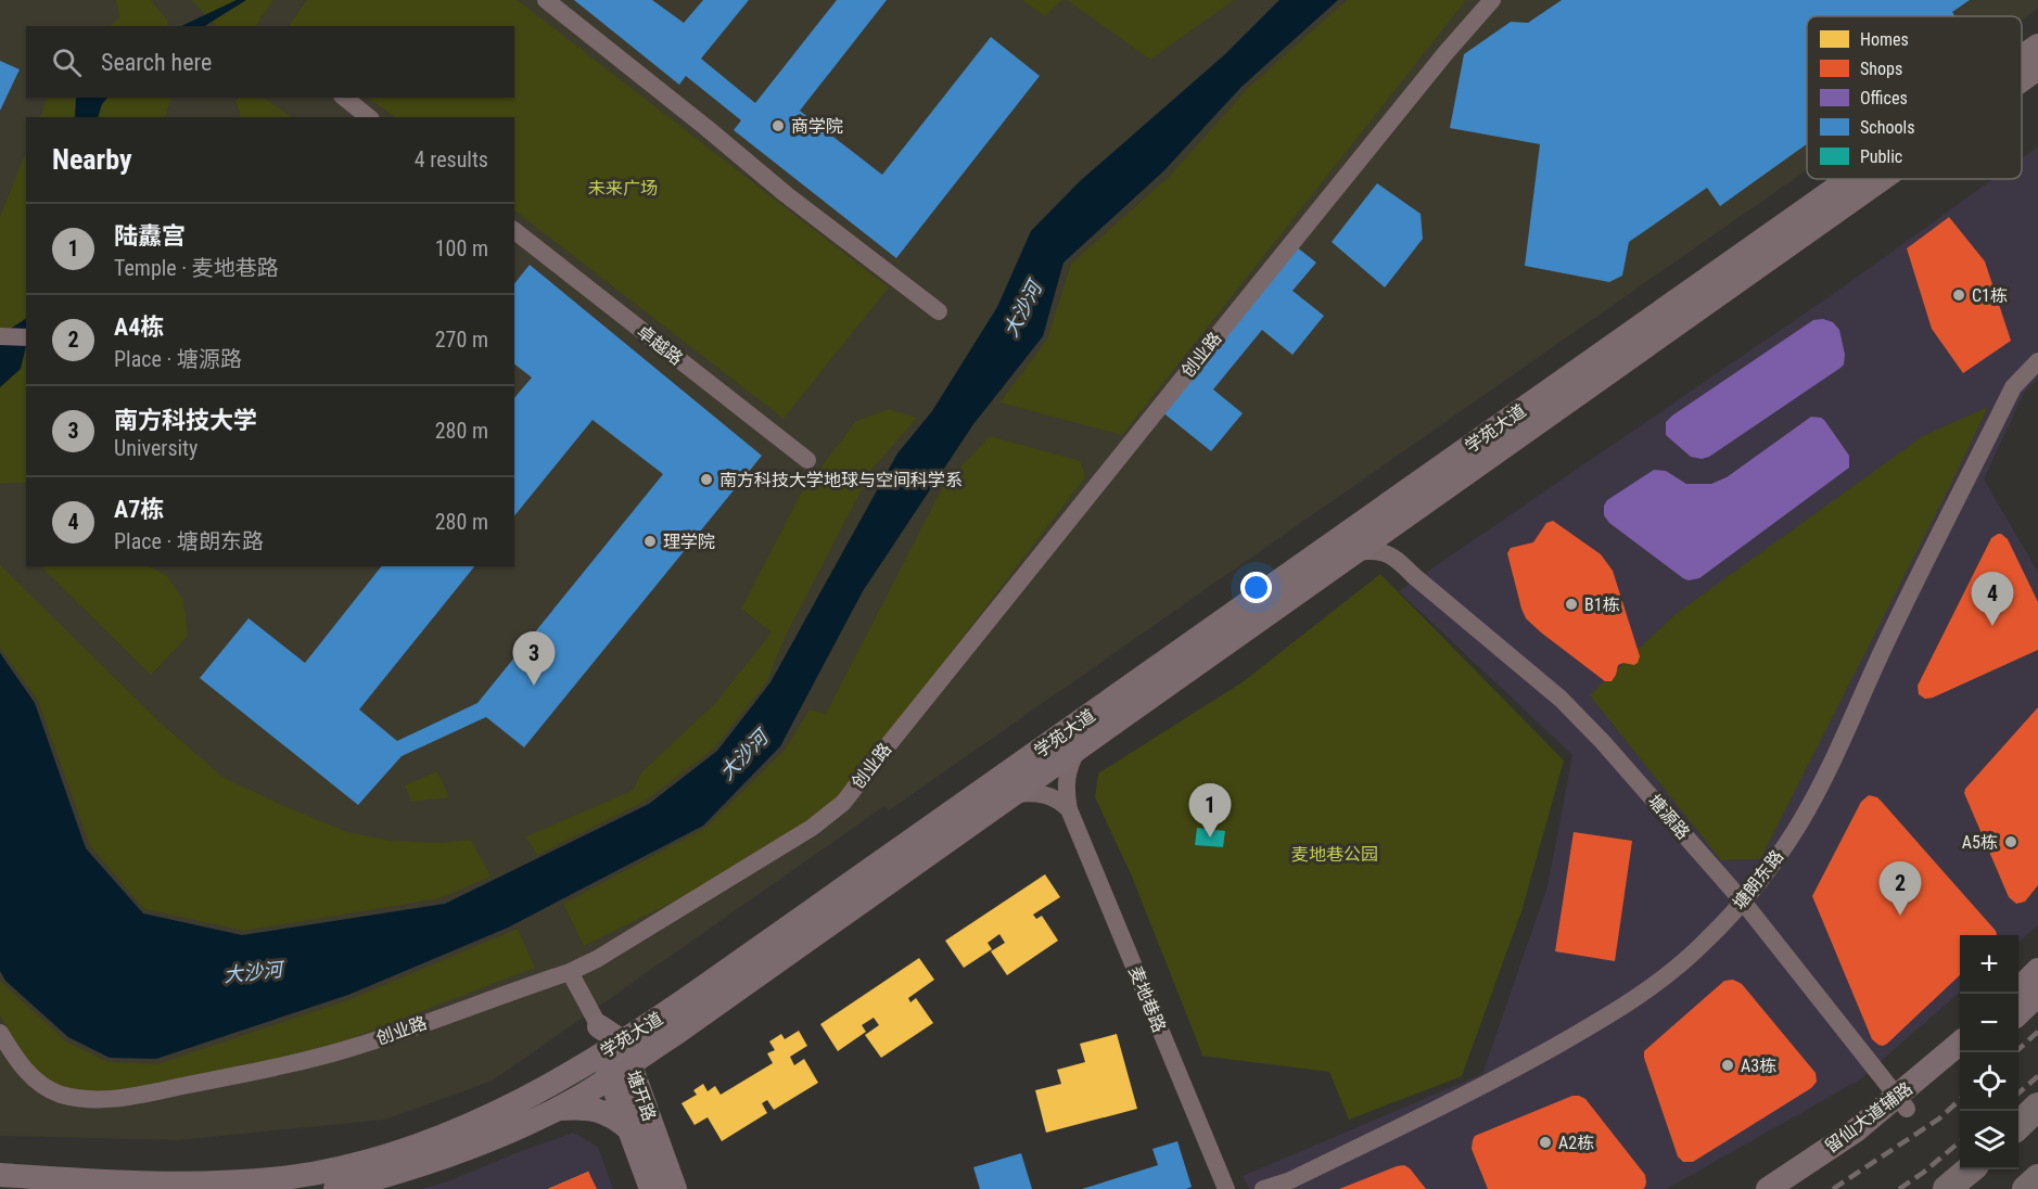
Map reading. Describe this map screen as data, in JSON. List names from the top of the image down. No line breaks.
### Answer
{"streets":{"main road":["学苑大道","塘开路","留仙大道辅路"],"street":["卓越路","创业路","塘源路","塘朗东路","麦地巷路"]},"crossings":[["学苑大道","麦地巷路"],["学苑大道","塘开路"],["塘源路","塘朗东路"],["塘源路","留仙大道辅路"]],"water":["大沙河"],"parks":["未来广场","麦地巷公园"],"places":["商学院","C1栋","南方科技大学地球与空间科学系","理学院","B1栋","A5栋","A3栋","A2栋"],"legend":["Homes","Shops","Offices","Schools","Public"],"page":{"search":"Search here","heading":["Nearby","4 results"],"list":[{"mark":"1","name":"陆纛宫","note":"Temple · 麦地巷路","value":"100 m"},{"mark":"2","name":"A4栋","note":"Place · 塘源路","value":"270 m"},{"mark":"3","name":"南方科技大学","note":"University","value":"280 m"},{"mark":"4","name":"A7栋","note":"Place · 塘朗东路","value":"280 m"}],"pins":["4","3","1","2"],"map_buttons":["+","−"]}}
